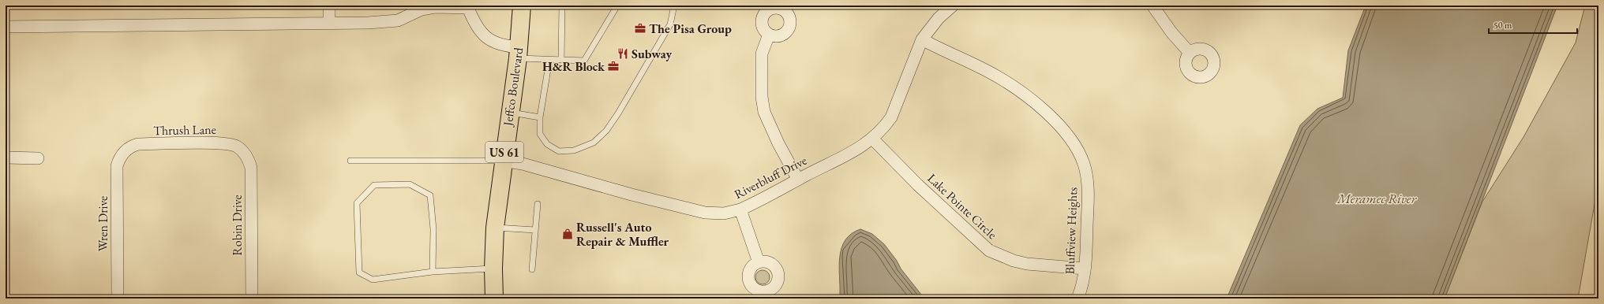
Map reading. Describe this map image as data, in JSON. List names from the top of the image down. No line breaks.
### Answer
{"streets":{"main road":["Jeffco Boulevard","US 61"],"street":["Thrush Lane","Riverbluff Drive","Lake Pointe Circle","Wren Drive","Robin Drive","Bluffview Heights"]},"crossings":[["Jeffco Boulevard","Riverbluff Drive"],["Thrush Lane","Wren Drive"],["Thrush Lane","Robin Drive"],["Riverbluff Drive","Lake Pointe Circle"],["Riverbluff Drive","Bluffview Heights"],["Lake Pointe Circle","Bluffview Heights"]],"water":["Meramec River"],"places":{"office":["The Pisa Group","H&R Block"],"restaurant":["Subway"],"shop":["Russell's Auto Repair & Muffler"]},"scale_bar":"50 m"}
